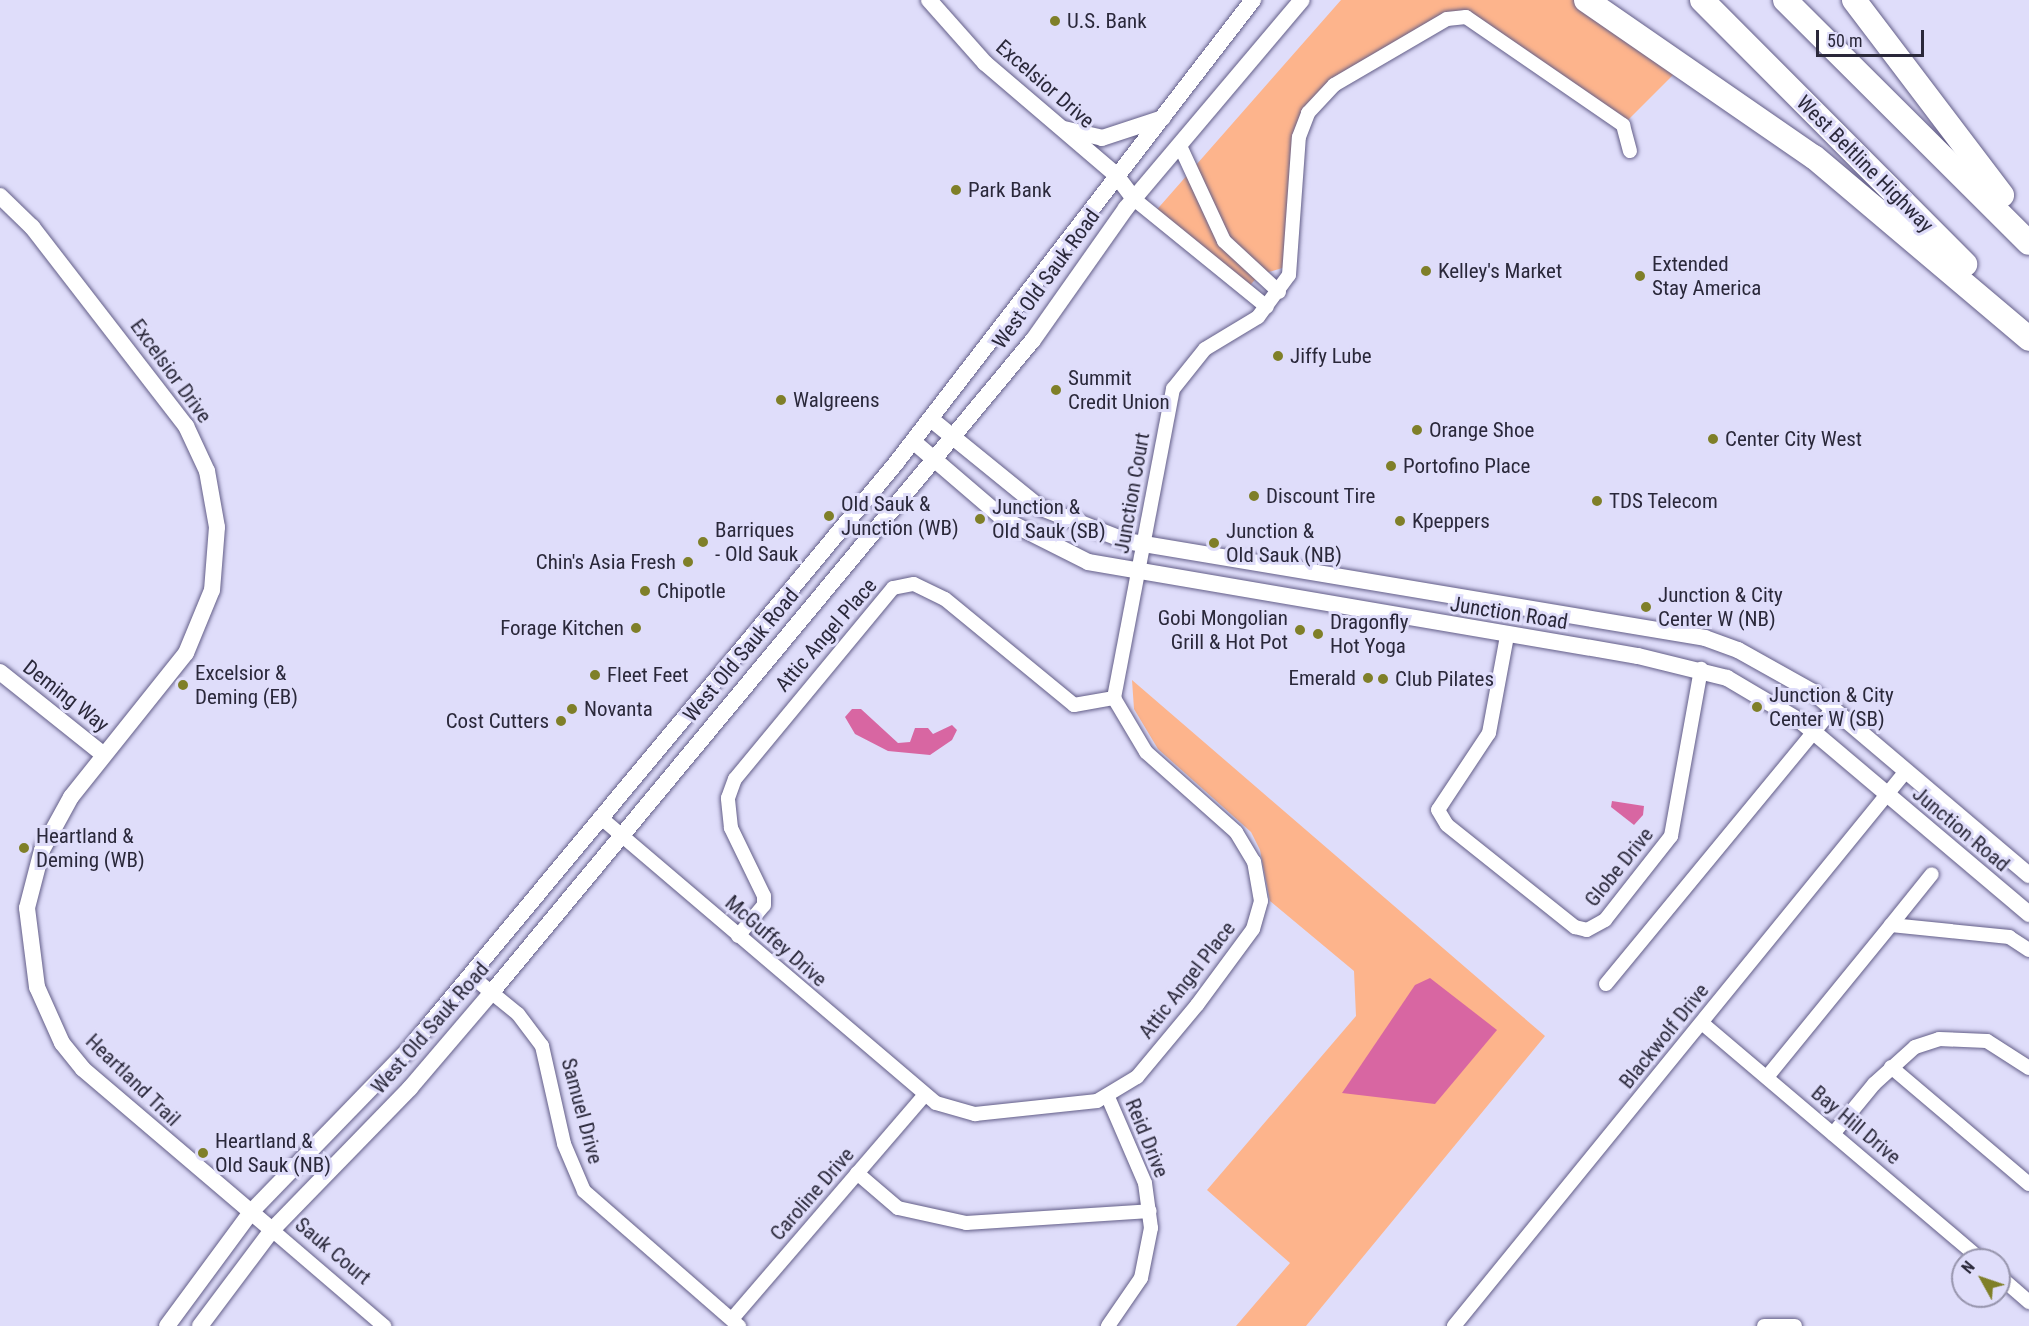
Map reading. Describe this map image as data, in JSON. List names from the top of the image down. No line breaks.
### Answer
{"streets":{"highway":["West Beltline Highway"],"street":["Excelsior Drive","West Old Sauk Road","Junction Court","Junction Road","Attic Angel Place","Deming Way","Globe Drive","McGuffey Drive","Blackwolf Drive","Heartland Trail","Samuel Drive","Bay Hill Drive","Reid Drive","Caroline Drive","Sauk Court"]},"crossings":[["Excelsior Drive","West Old Sauk Road"],["Excelsior Drive","Deming Way"],["Excelsior Drive","Heartland Trail"],["West Old Sauk Road","Junction Road"],["West Old Sauk Road","McGuffey Drive"],["West Old Sauk Road","Heartland Trail"],["West Old Sauk Road","Samuel Drive"],["West Old Sauk Road","Sauk Court"],["Junction Court","Junction Road"],["Junction Road","Globe Drive"],["Junction Road","Blackwolf Drive"],["Attic Angel Place","McGuffey Drive"],["Attic Angel Place","Reid Drive"],["Attic Angel Place","Caroline Drive"],["Deming Way","Heartland Trail"],["McGuffey Drive","Caroline Drive"],["Blackwolf Drive","Bay Hill Drive"],["Heartland Trail","Sauk Court"],["Samuel Drive","Caroline Drive"]],"places":["U.S. Bank","Park Bank","Kelley's Market","Extended Stay America","Jiffy Lube","Summit Credit Union","Walgreens","Orange Shoe","Center City West","Portofino Place","Discount Tire","TDS Telecom","Old Sauk & Junction (WB)","Junction & Old Sauk (SB)","Kpeppers","Barriques - Old Sauk","Junction & Old Sauk (NB)","Chin's Asia Fresh","Chipotle","Junction & City Center W (NB)","Forage Kitchen","Gobi Mongolian Grill & Hot Pot","Dragonfly Hot Yoga","Fleet Feet","Emerald","Club Pilates","Excelsior & Deming (EB)","Junction & City Center W (SB)","Novanta","Cost Cutters","Heartland & Deming (WB)","Heartland & Old Sauk (NB)"],"scale_bar":"50 m","north":"top left"}
